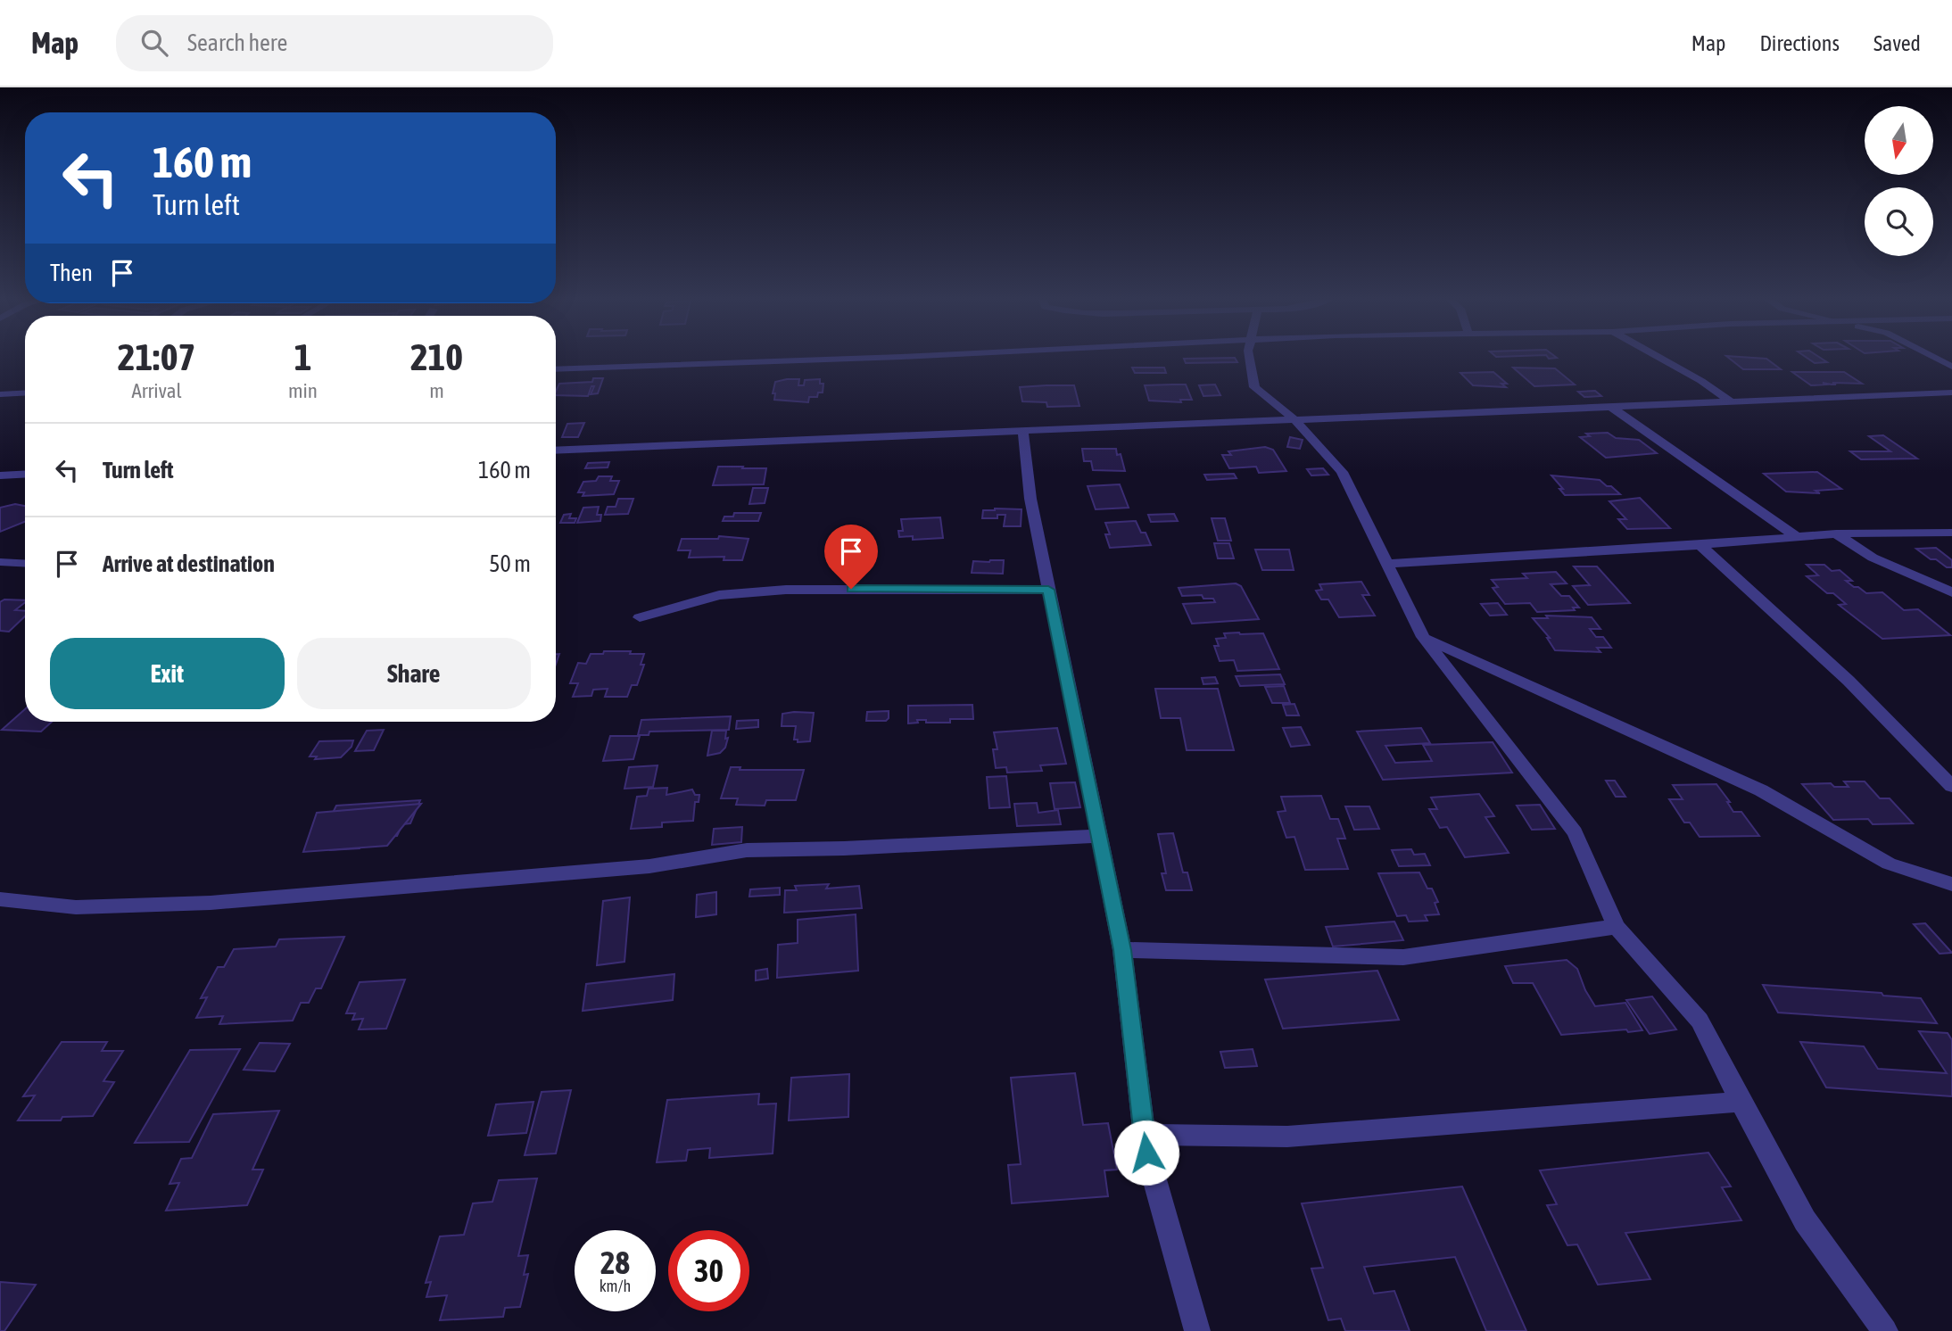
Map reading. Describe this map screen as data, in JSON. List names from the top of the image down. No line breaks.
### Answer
{"north":"bottom","page":{"header":"Map","search":"Search here","nav":["Map","Directions","Saved"],"turn":["160 m","Turn left"],"then":"Then","eta":["21:07","Arrival","1","min","210","m"],"list":[{"name":"Turn left","value":"160 m"},{"name":"Arrive at destination","value":"50 m"}],"buttons":["Exit","Share"],"speed":"28 km/h","limit":"30"}}
